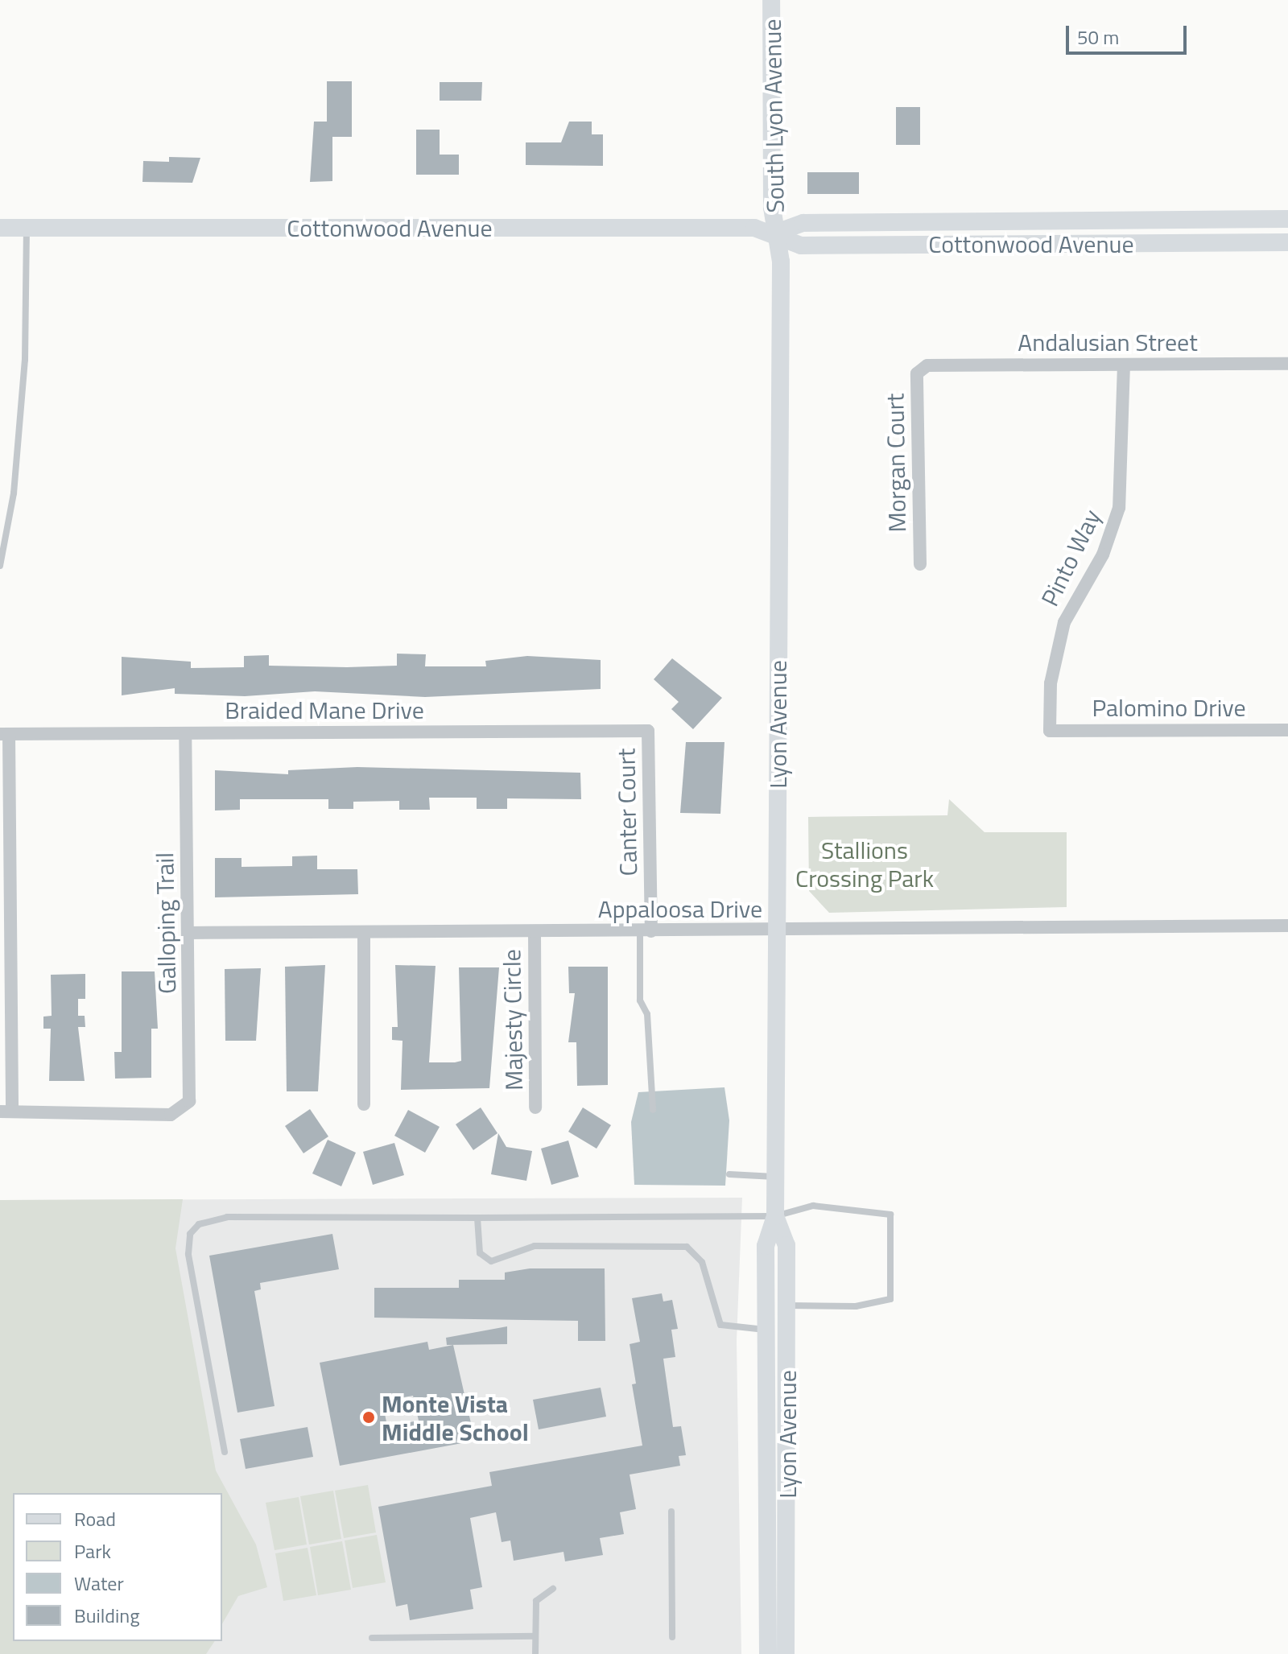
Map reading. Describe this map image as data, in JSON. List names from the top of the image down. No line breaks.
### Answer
{"streets":{"street":["South Lyon Avenue","Cottonwood Avenue","Andalusian Street","Morgan Court","Pinto Way","Palomino Drive","Braided Mane Drive","Lyon Avenue","Canter Court","Appaloosa Drive","Galloping Trail","Majesty Circle"]},"crossings":[["South Lyon Avenue","Cottonwood Avenue"],["South Lyon Avenue","Lyon Avenue"],["Cottonwood Avenue","Lyon Avenue"],["Andalusian Street","Morgan Court"],["Andalusian Street","Pinto Way"],["Pinto Way","Palomino Drive"],["Braided Mane Drive","Canter Court"],["Braided Mane Drive","Galloping Trail"],["Lyon Avenue","Appaloosa Drive"],["Canter Court","Appaloosa Drive"],["Appaloosa Drive","Galloping Trail"],["Appaloosa Drive","Majesty Circle"]],"parks":["Stallions Crossing Park"],"places":["Monte Vista Middle School"],"legend":["Road","Park","Water","Building"],"scale_bar":"50 m"}
